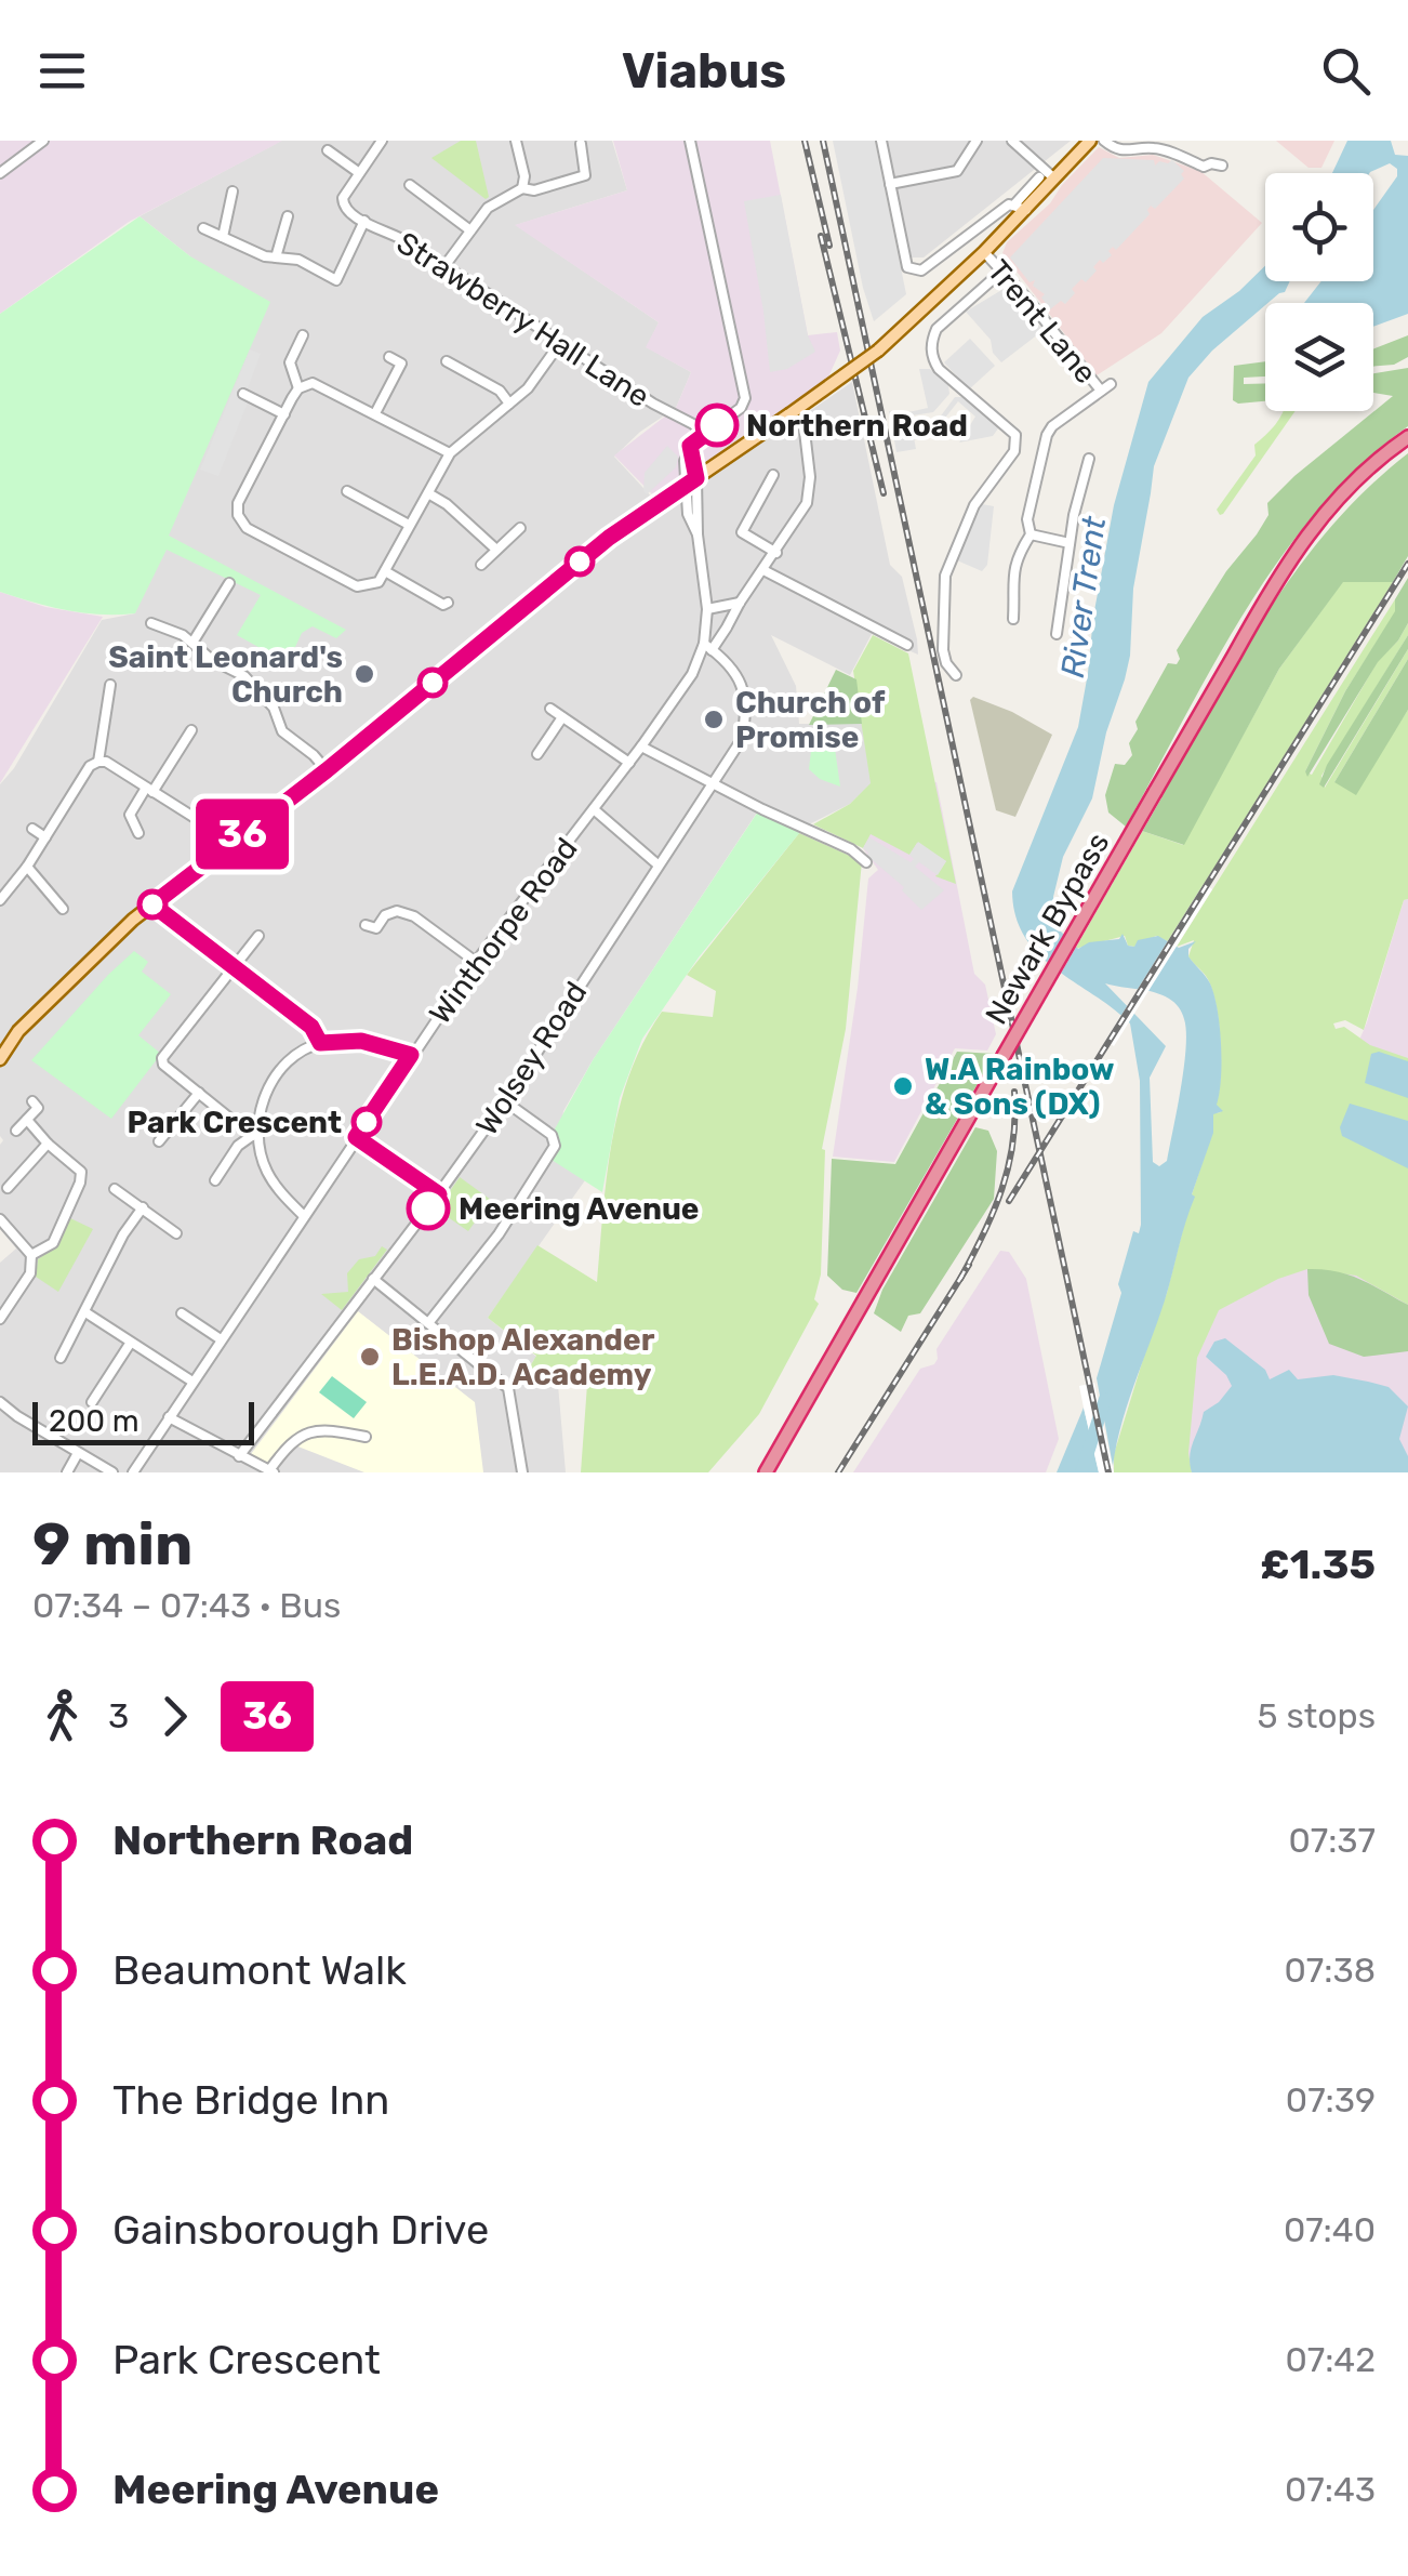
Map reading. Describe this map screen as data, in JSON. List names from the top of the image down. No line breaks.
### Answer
{"streets":{"highway":["Newark Bypass"],"street":["Strawberry Hall Lane","Trent Lane","Winthorpe Road","Wolsey Road"]},"crossings":[["Winthorpe Road","Wolsey Road"]],"water":["River Trent"],"places":["Northern Road","Saint Leonard's Church","Church of Promise","W.A Rainbow & Sons (DX)","Park Crescent","Meering Avenue","Bishop Alexander L.E.A.D. Academy"],"lines":["bus line 36"],"scale_bar":"200 m","page":{"header":"Viabus","on_map":"36","scale":"200 m","heading":["9 min","07:34 – 07:43 · Bus","£1.35"],"legs":["3","36","5 stops"],"list":[{"name":"Northern Road","value":"07:37"},{"name":"Beaumont Walk","value":"07:38"},{"name":"The Bridge Inn","value":"07:39"},{"name":"Gainsborough Drive","value":"07:40"},{"name":"Park Crescent","value":"07:42"},{"name":"Meering Avenue","value":"07:43"}]}}
